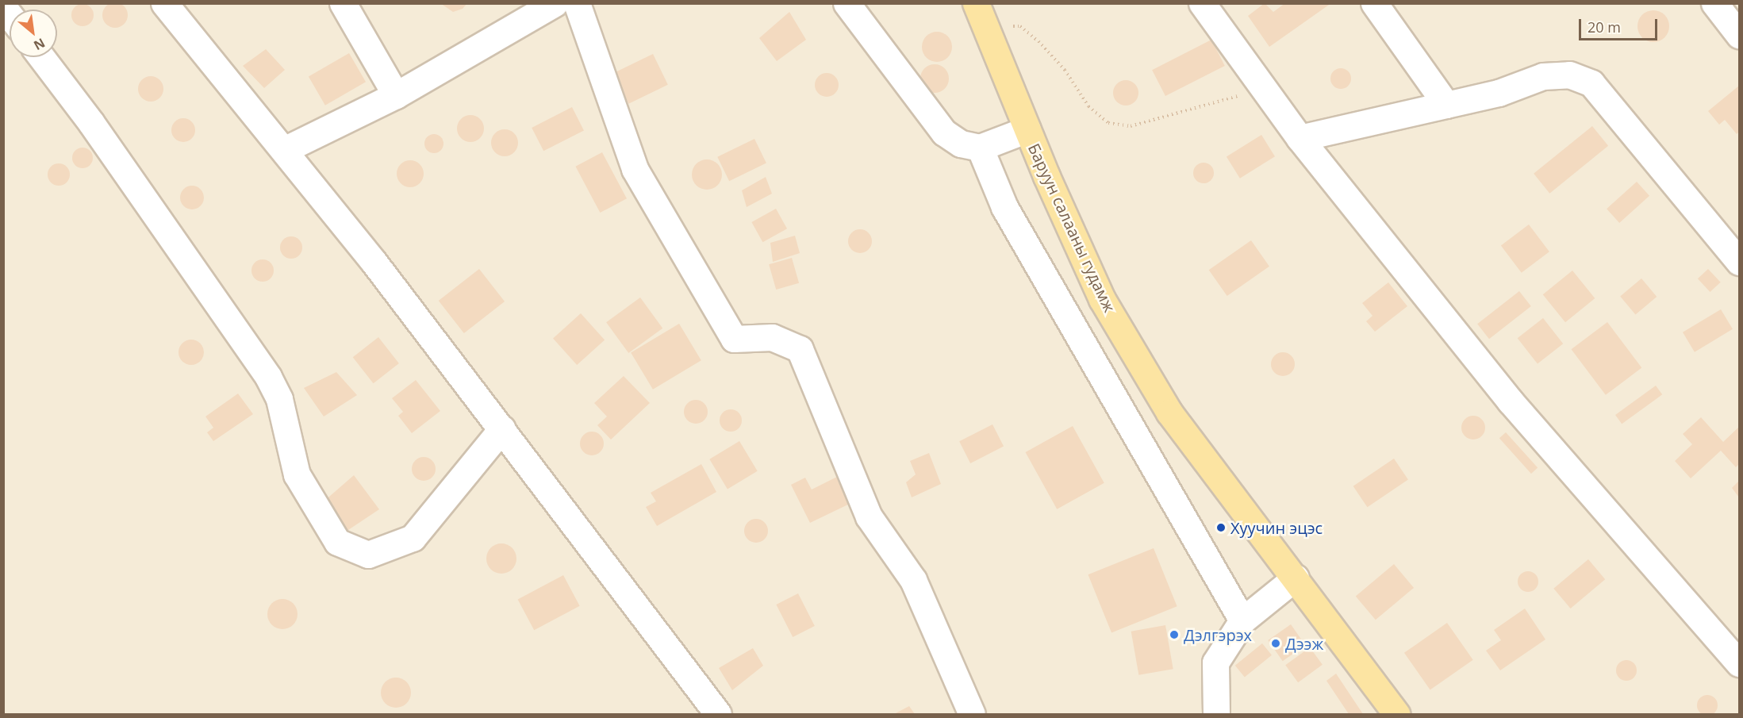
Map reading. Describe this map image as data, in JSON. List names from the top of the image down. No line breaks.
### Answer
{"streets":{"main road":["Баруун салааны гудамж"]},"places":["Хуучин эцэс","Дэлгэрэх","Дээж"],"scale_bar":"20 m","north":"bottom right"}
